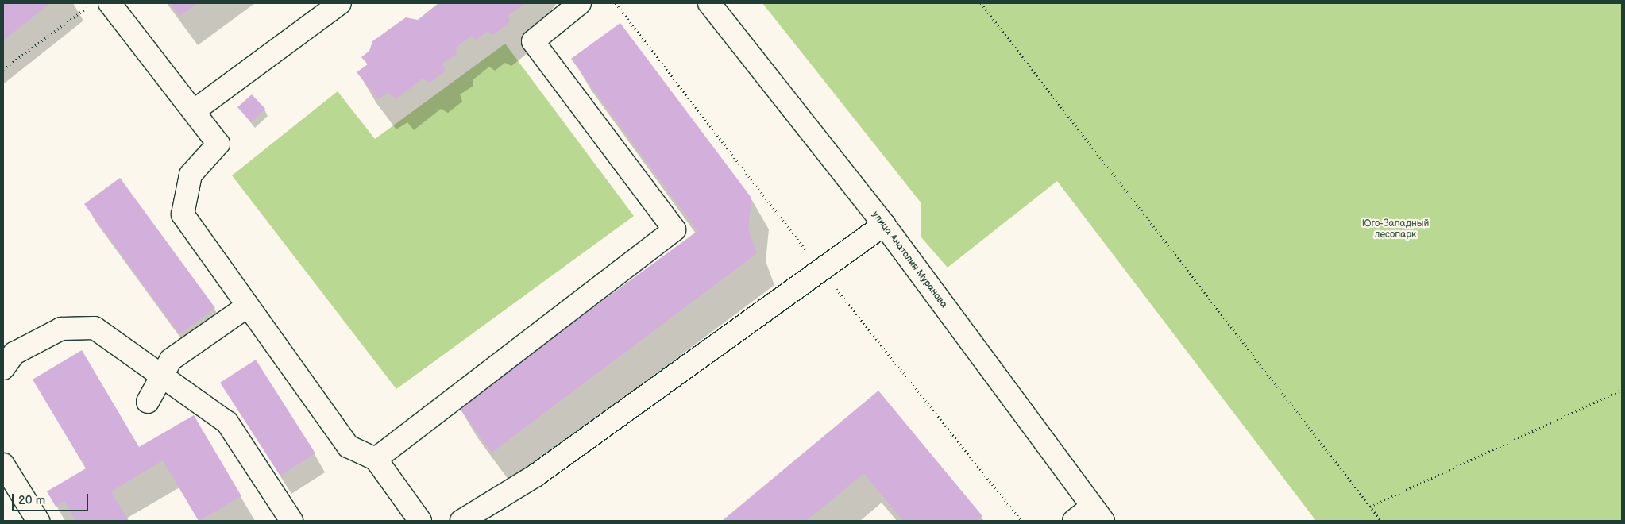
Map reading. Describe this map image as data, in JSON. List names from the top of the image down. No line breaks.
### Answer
{"streets":{"street":["улица Анатолия Муранова"]},"parks":["Юго-Западный лесопарк"],"scale_bar":"20 m"}
